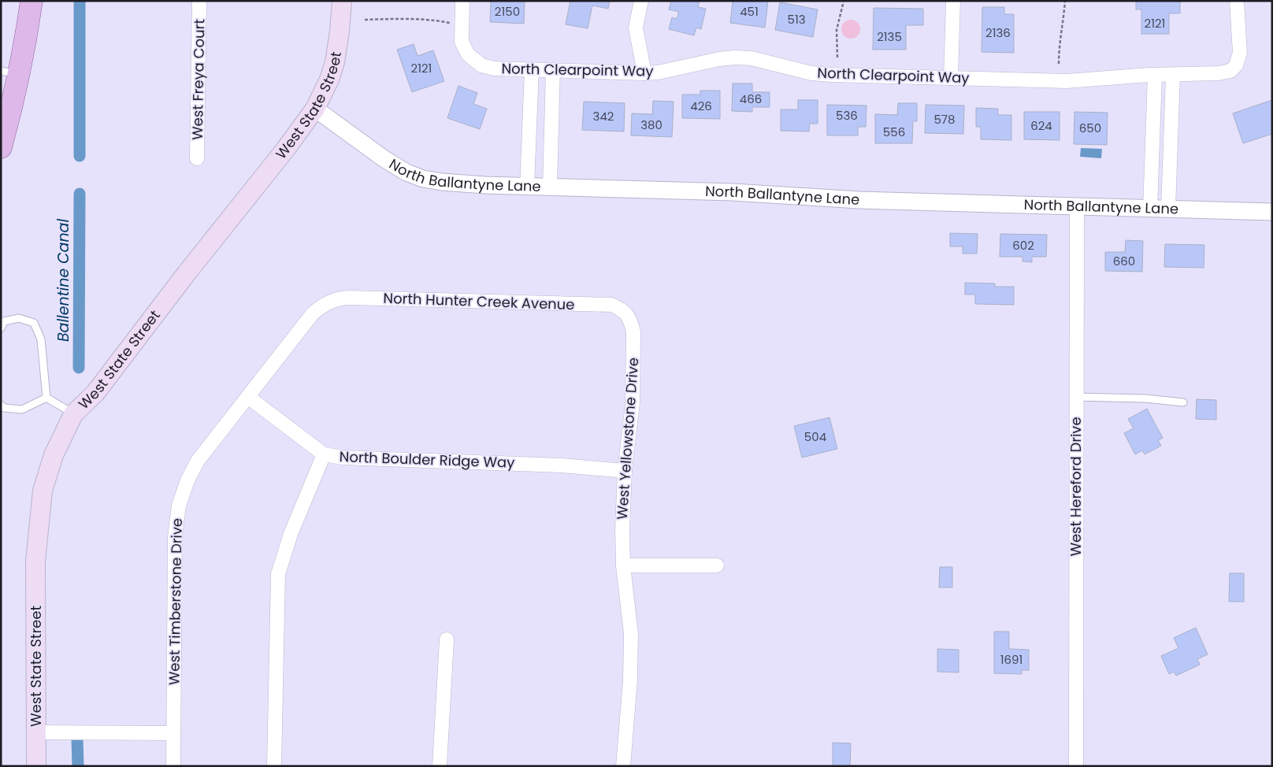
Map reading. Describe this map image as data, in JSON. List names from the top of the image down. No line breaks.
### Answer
{"streets":{"main road":["West State Street"],"street":["North Clearpoint Way","West Freya Court","North Ballantyne Lane","North Hunter Creek Avenue","West Yellowstone Drive","North Boulder Ridge Way","West Hereford Drive","West Timberstone Drive"]},"crossings":[["West State Street","North Ballantyne Lane"],["North Ballantyne Lane","West Hereford Drive"],["North Hunter Creek Avenue","West Yellowstone Drive"],["North Hunter Creek Avenue","West Timberstone Drive"],["West Yellowstone Drive","North Boulder Ridge Way"],["North Boulder Ridge Way","West Timberstone Drive"]],"water":["Ballentine Canal"],"house_numbers":["2150","451","513","2121","2136","2135","2121","466","426","536","342","578","380","624","650","556","602","660","504","1691"]}
